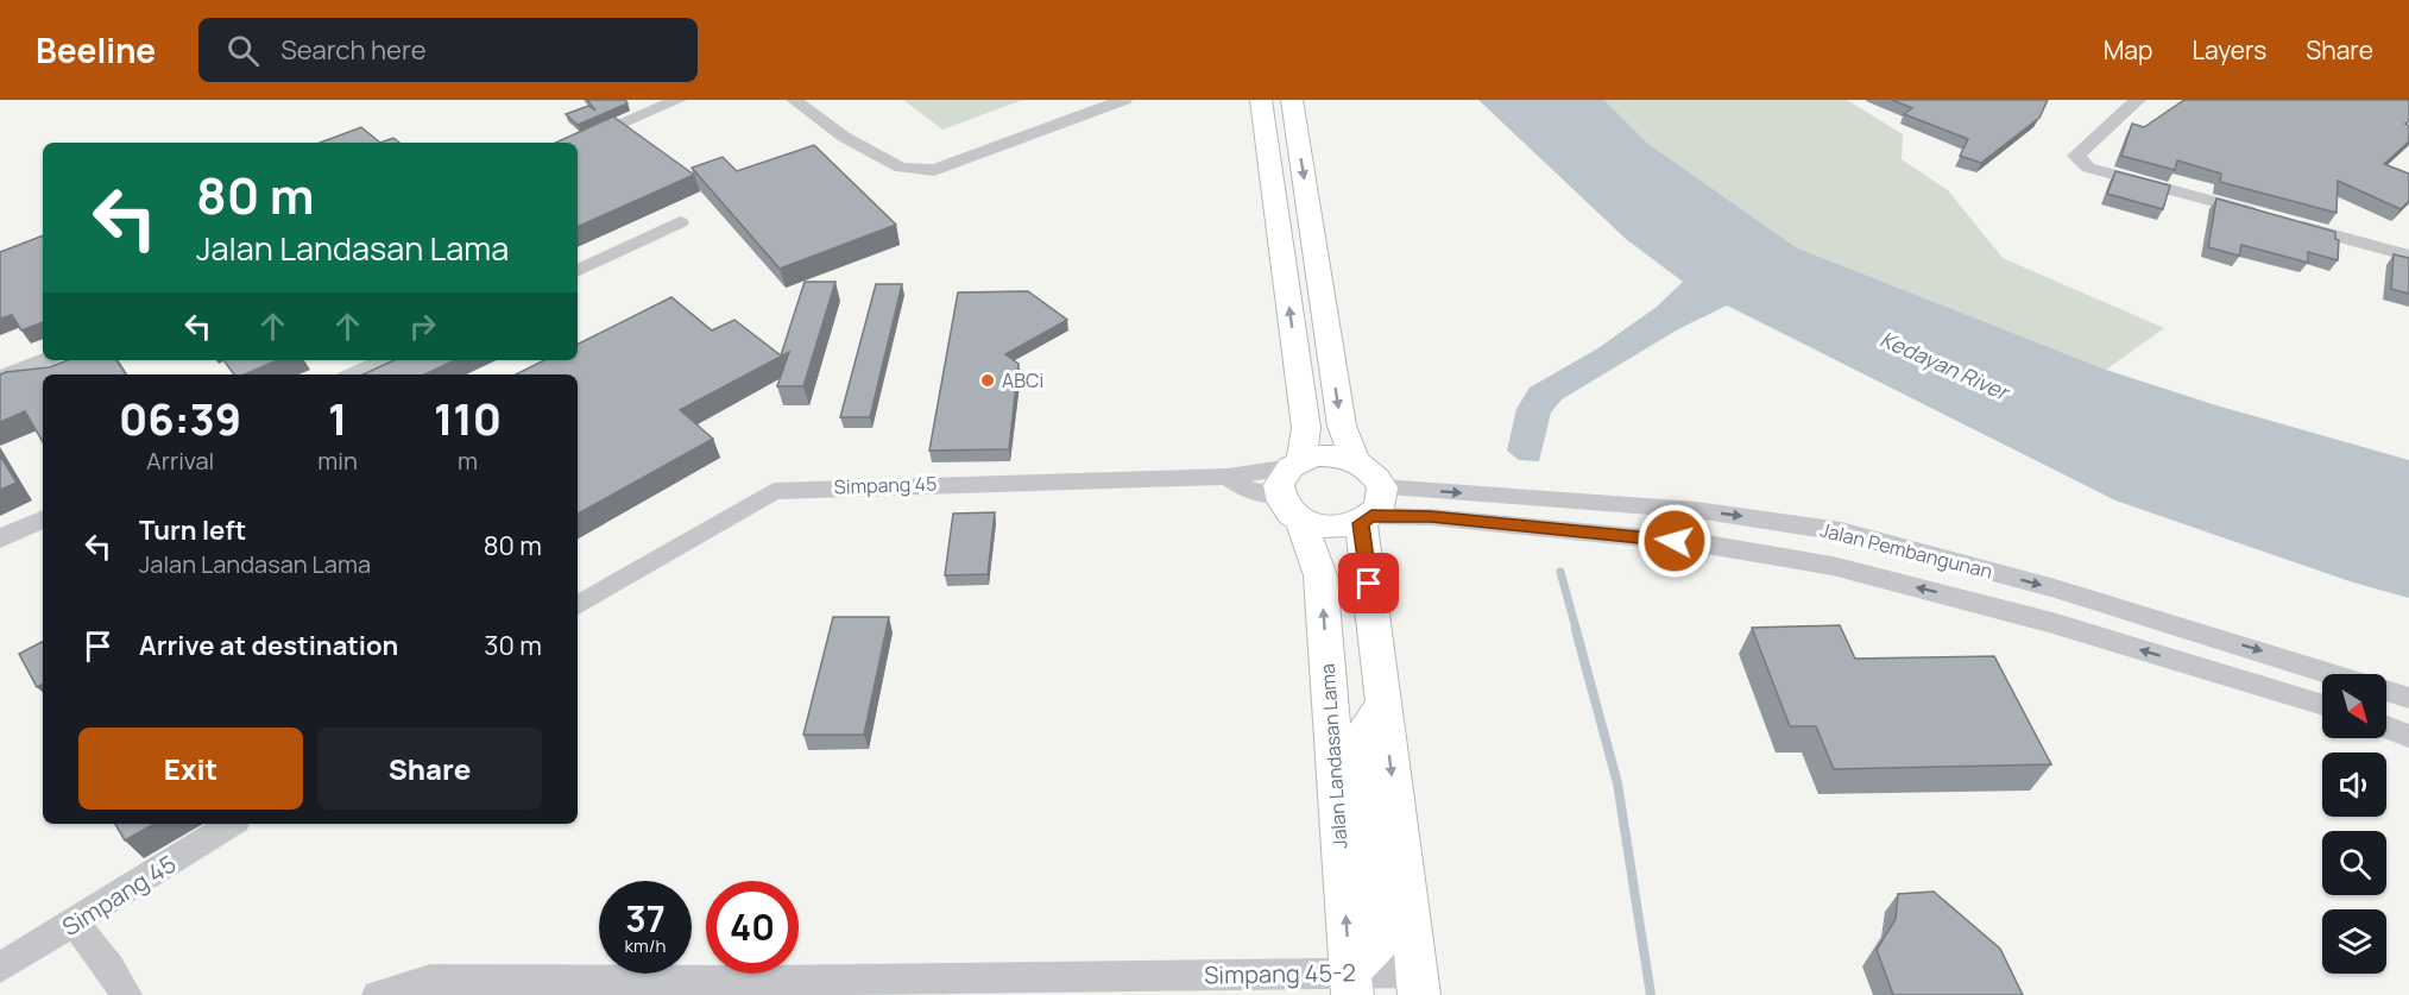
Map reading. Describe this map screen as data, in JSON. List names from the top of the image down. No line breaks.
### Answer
{"streets":{"main road":["Jalan Landasan Lama"],"street":["Simpang 45","Jalan Pembangunan","Simpang 45-2"]},"crossings":[["Simpang 45","Jalan Pembangunan"],["Simpang 45","Jalan Landasan Lama"],["Jalan Pembangunan","Jalan Landasan Lama"],["Jalan Landasan Lama","Simpang 45-2"]],"water":["Kedayan River"],"places":["ABCi"],"north":"bottom right","page":{"header":"Beeline","search":"Search here","nav":["Map","Layers","Share"],"turn":["80 m","Jalan Landasan Lama"],"eta":["06:39","Arrival","1","min","110","m"],"list":[{"name":"Turn left","note":"Jalan Landasan Lama","value":"80 m"},{"name":"Arrive at destination","value":"30 m"}],"buttons":["Exit","Share"],"speed":"37 km/h","limit":"40"}}
